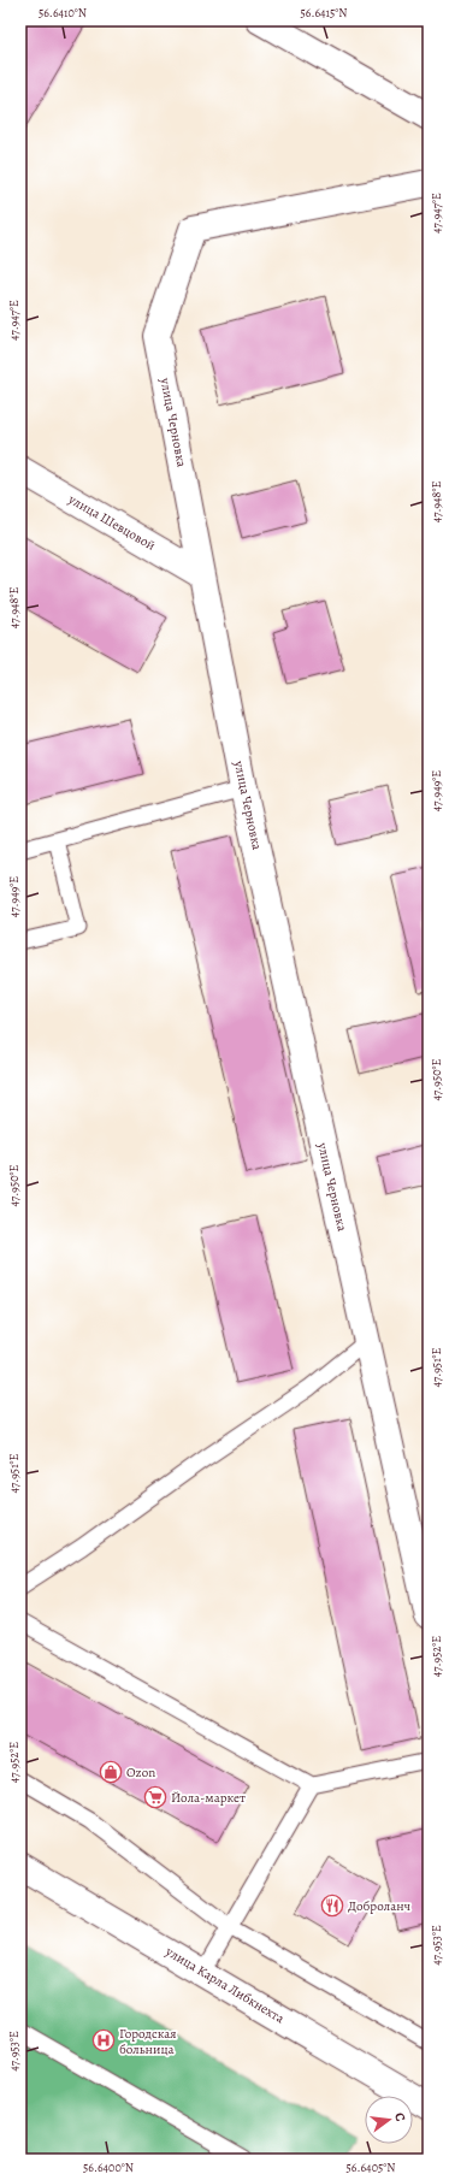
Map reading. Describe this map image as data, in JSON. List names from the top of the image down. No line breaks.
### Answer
{"streets":{"street":["улица Черновка","улица Шевцовой","улица Карла Либкнехта"]},"crossings":[["улица Черновка","улица Шевцовой"]],"places":{"shop":["Ozon"],"supermarket":["Йола-маркет"],"restaurant":["Доброланч"],"hospital":["Городская больница"]},"north":"right","coordinates":["56.6410°N","56.6415°N","47.947°E","47.948°E","47.949°E","47.950°E","47.951°E","47.952°E","47.953°E","56.6400°N","56.6405°N"]}
